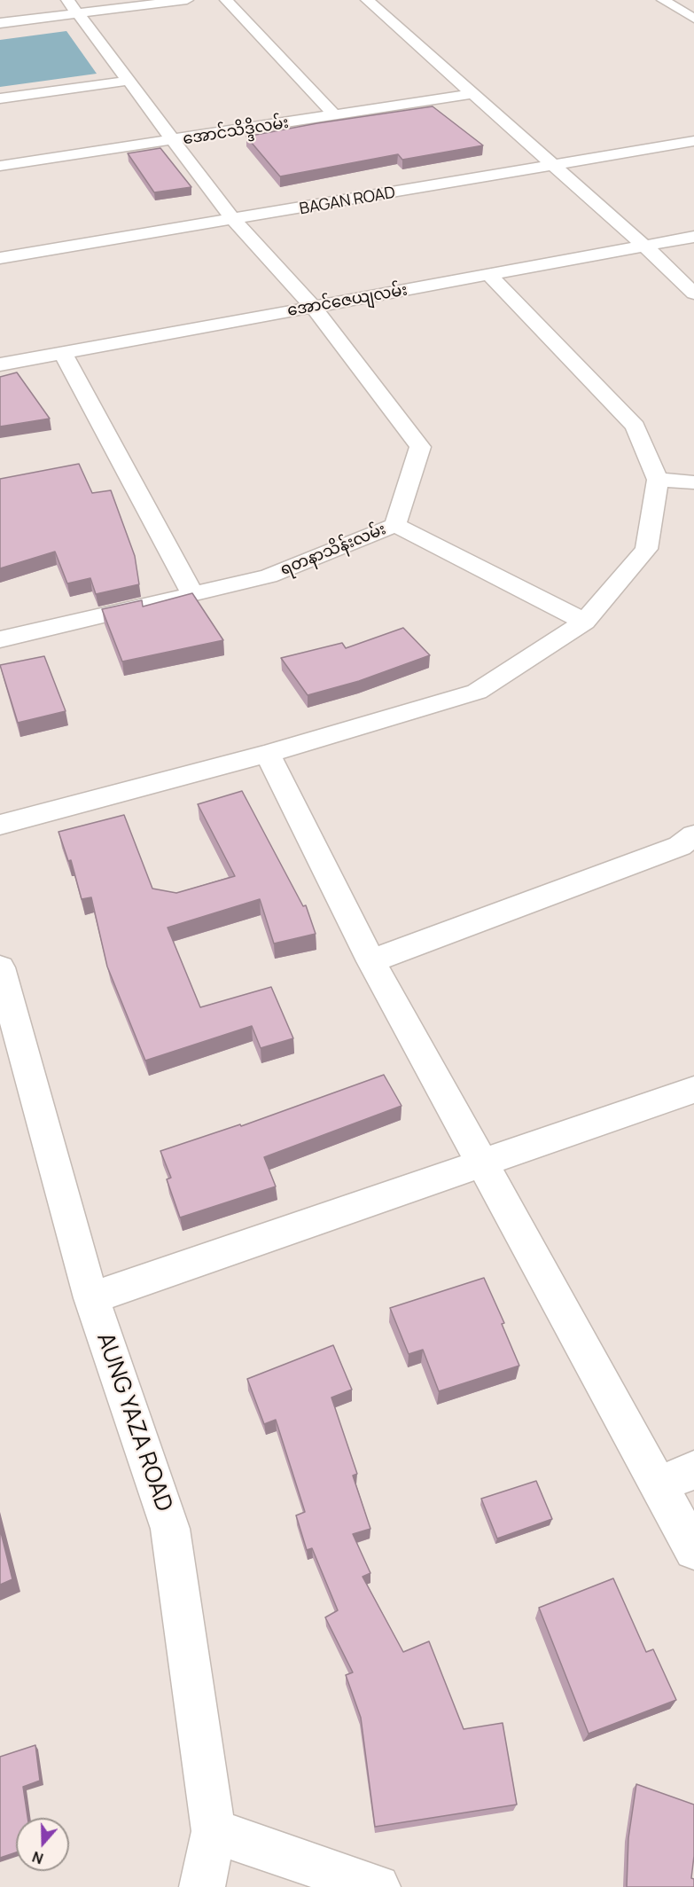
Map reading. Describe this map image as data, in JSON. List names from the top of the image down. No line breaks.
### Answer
{"streets":{"street":["အောင်သိဒ္ဒိလမ်း","BAGAN ROAD","အောင်ဇေယျလမ်း","ရတနာသိန်းလမ်း","AUNG YAZA ROAD"]},"crossings":[["အောင်သိဒ္ဒိလမ်း","ရတနာသိန်းလမ်း"],["BAGAN ROAD","ရတနာသိန်းလမ်း"],["အောင်ဇေယျလမ်း","ရတနာသိန်းလမ်း"]],"north":"bottom"}
